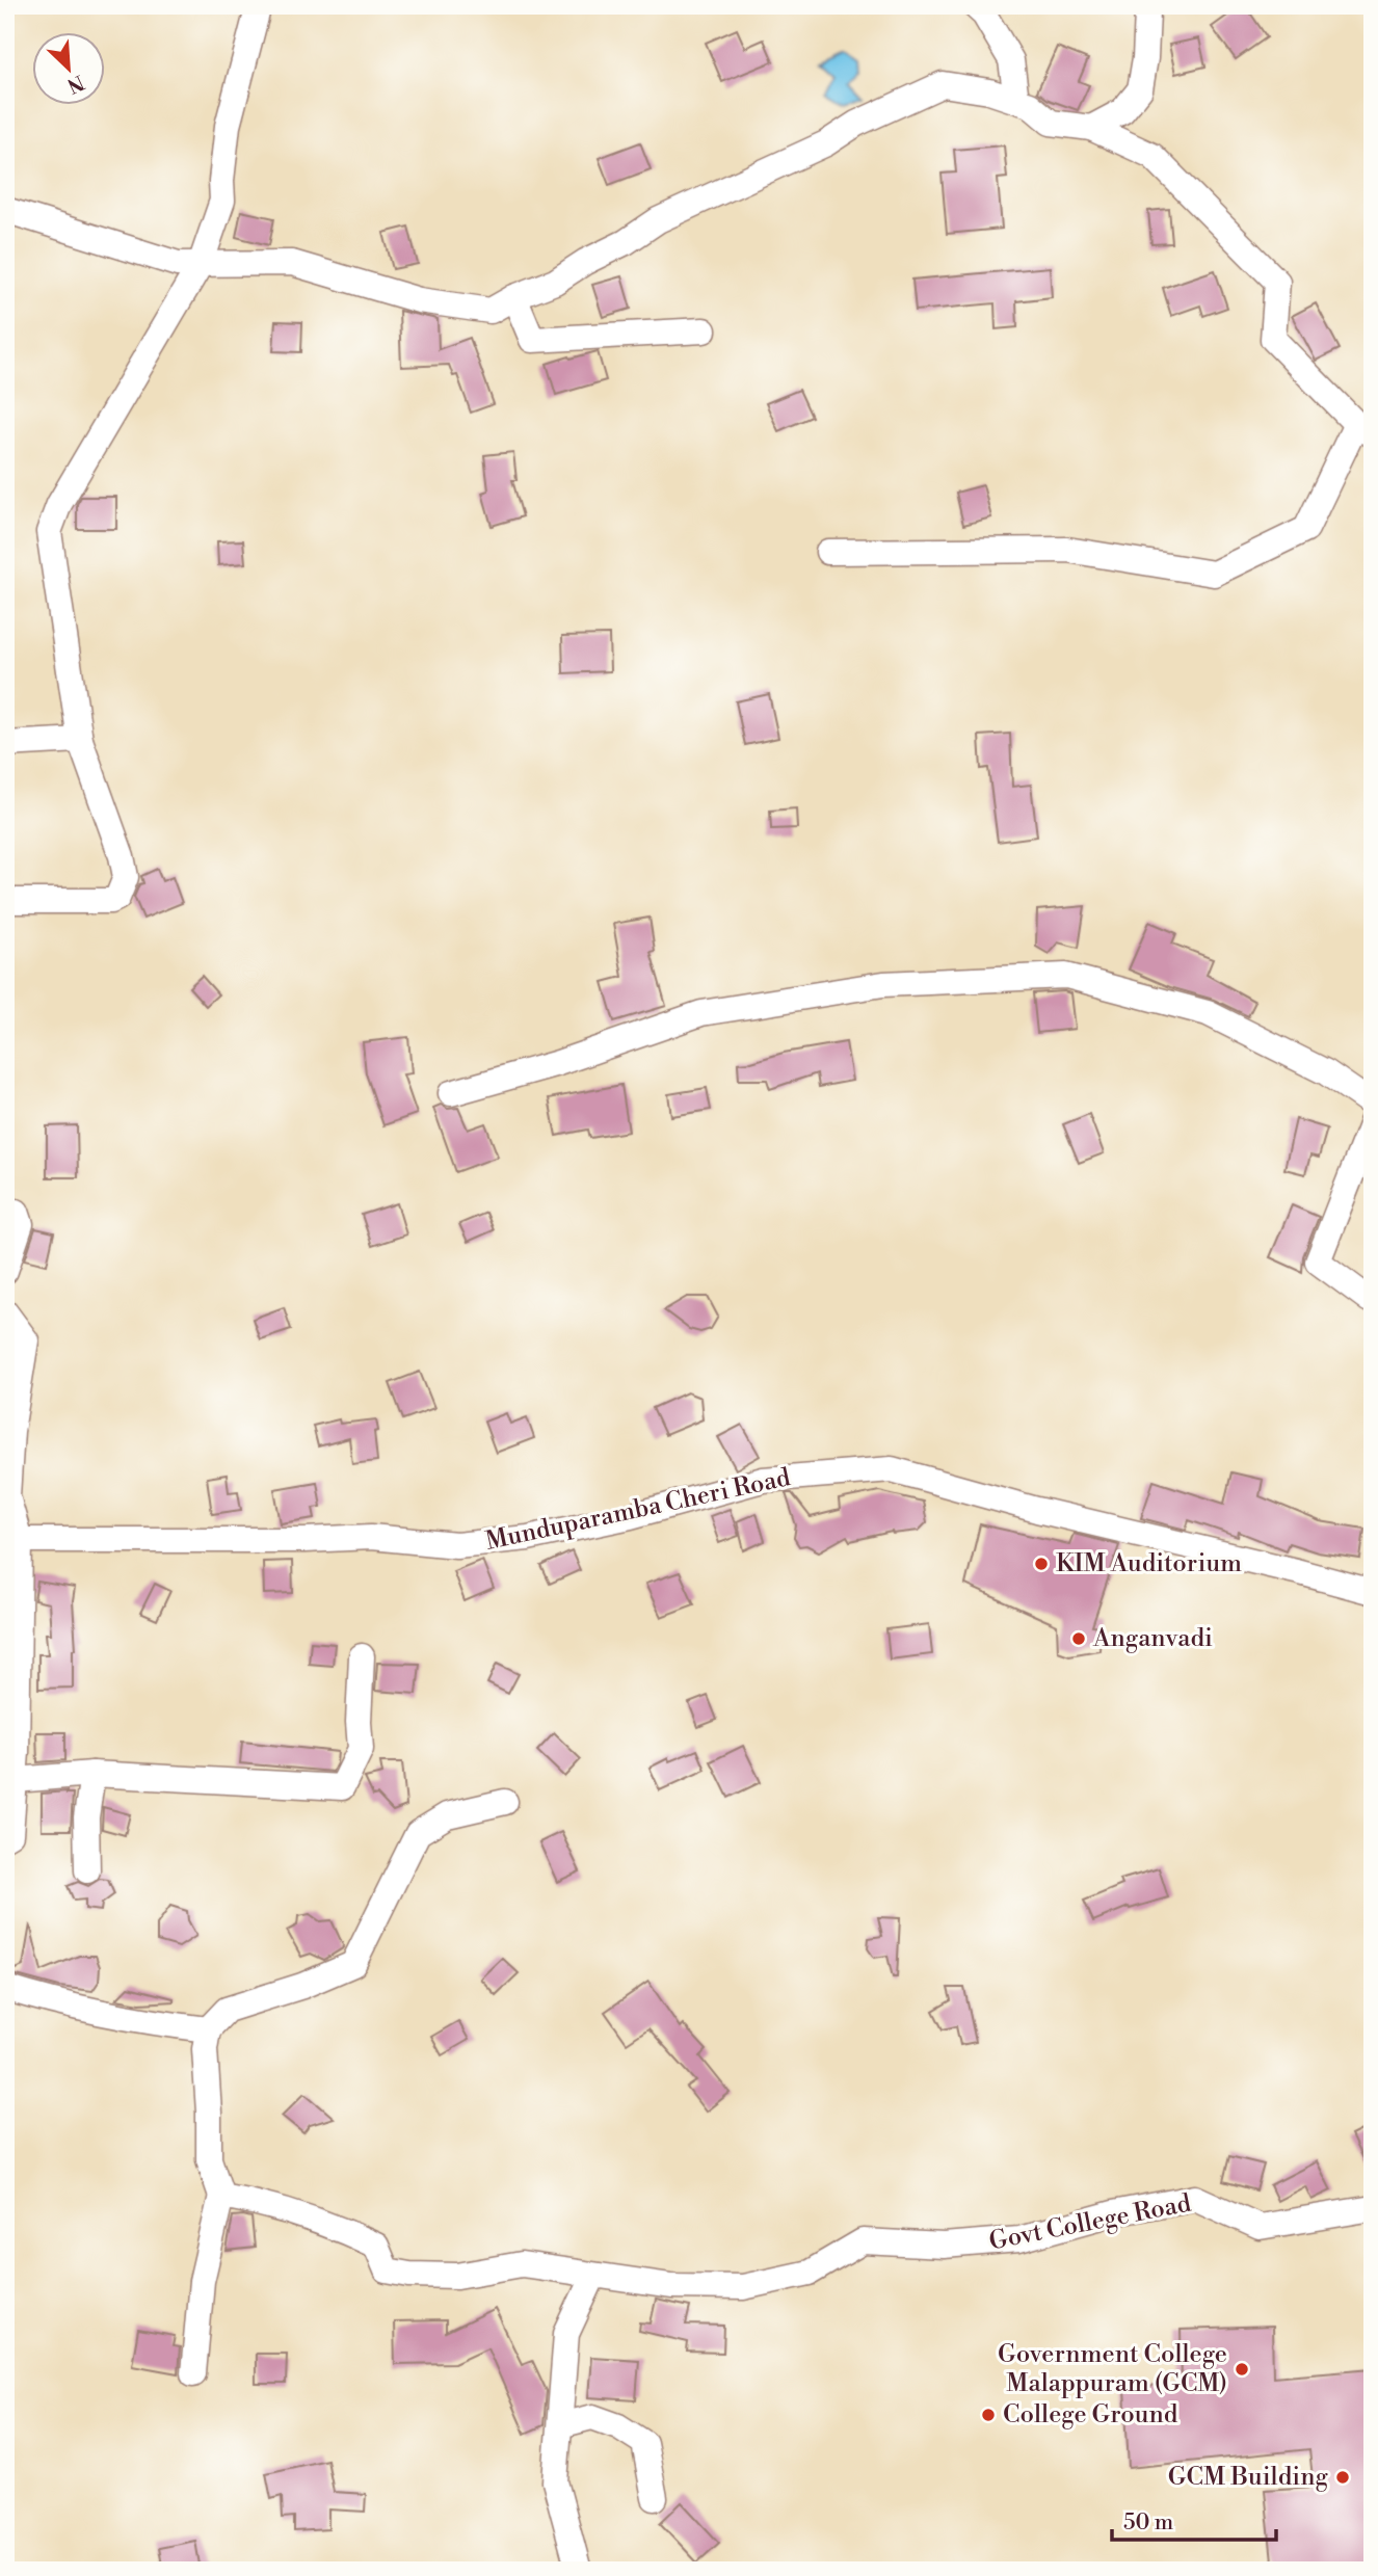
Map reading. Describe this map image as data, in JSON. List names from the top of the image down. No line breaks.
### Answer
{"streets":{"street":["Munduparamba Cheri Road","Govt College Road"]},"places":["KIM Auditorium","Anganvadi","Government College Malappuram (GCM)","College Ground","GCM Building"],"scale_bar":"50 m","north":"bottom right"}
